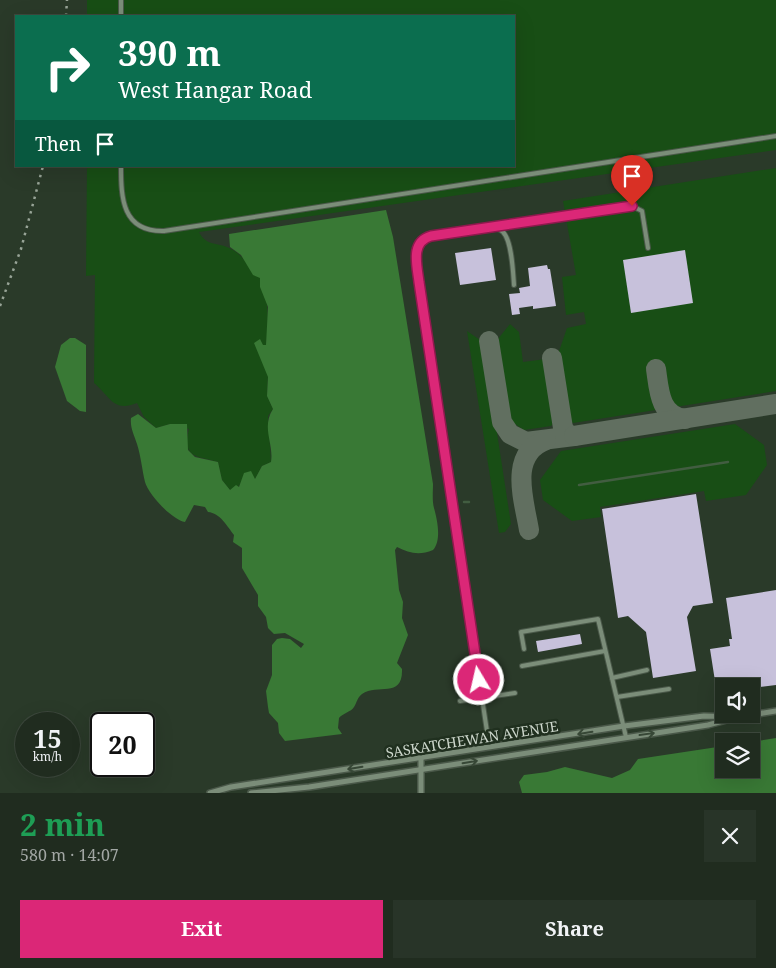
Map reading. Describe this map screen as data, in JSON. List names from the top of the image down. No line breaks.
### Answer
{"streets":{"street":["SASKATCHEWAN AVENUE"]},"page":{"turn":["390 m","West Hangar Road"],"then":"Then","speed":"15 km/h","limit":"20","heading":["2 min","580 m · 14:07"],"buttons":["Exit","Share"]}}
